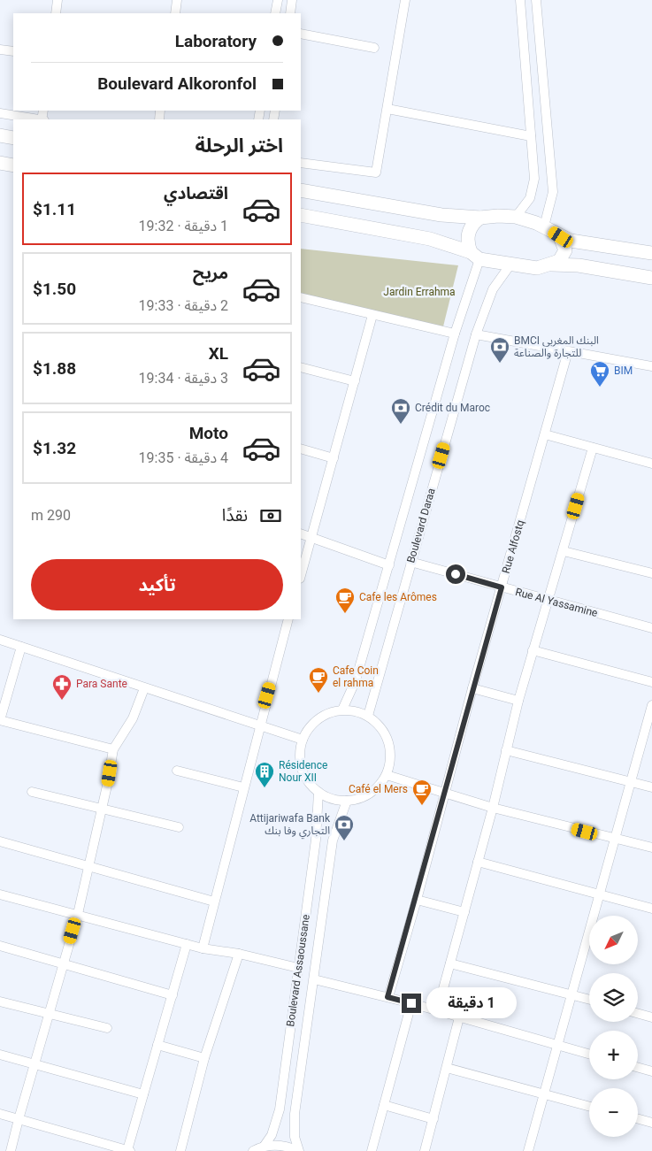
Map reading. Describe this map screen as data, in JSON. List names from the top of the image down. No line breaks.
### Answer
{"streets":{"street":["Boulevard Daraa","Rue Alfostq","Rue Al Yassamine","Boulevard Assaoussane"]},"crossings":[["Boulevard Daraa","Rue Al Yassamine"],["Boulevard Daraa","Boulevard Assaoussane"],["Rue Alfostq","Rue Al Yassamine"]],"parks":["Jardin Errahma"],"places":{"bank":["BMCI البنك المغربي للتجارة والصناعة","Crédit du Maroc","Attijariwafa Bank التجاري وفا بنك"],"supermarket":["BIM"],"cafe":["Cafe les Arômes","Cafe Coin el rahma","Café el Mers"],"pharmacy":["Para Sante"],"building":["Résidence Nour XII"]},"north":"bottom left","page":{"banner":["Laboratory","Boulevard Alkoronfol"],"heading":"اختر الرحلة","list":[{"name":"اقتصادي","note":"1 دقيقة · 19:32","value":"$1.11"},{"name":"مريح","note":"2 دقيقة · 19:33","value":"$1.50"},{"name":"XL","note":"3 دقيقة · 19:34","value":"$1.88"},{"name":"Moto","note":"4 دقيقة · 19:35","value":"$1.32"}],"pay":["نقدًا","290 m"],"buttons":"تأكيد","map_buttons":["+","−"],"bubble":"1 دقيقة"}}
